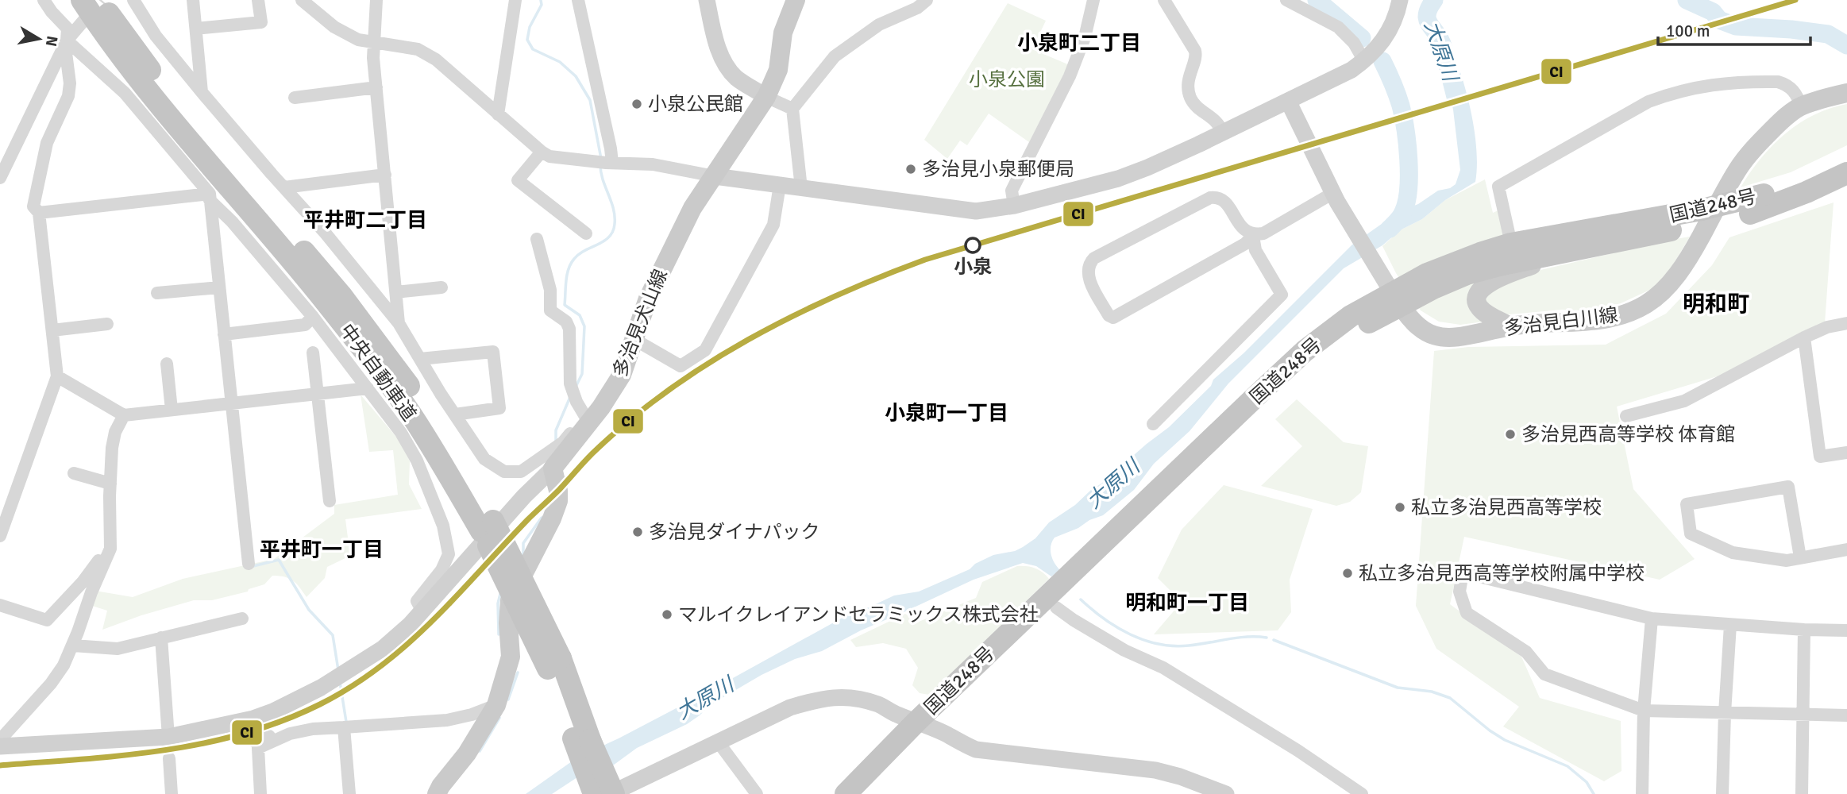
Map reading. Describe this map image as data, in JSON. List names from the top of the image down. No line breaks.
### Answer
{"streets":{"highway":["国道248号","中央自動車道"],"main road":["多治見白川線","多治見犬山線"]},"crossings":[["国道248号","多治見白川線"]],"districts":["小泉町二丁目","平井町二丁目","明和町","小泉町一丁目","平井町一丁目","明和町一丁目"],"water":["大原川"],"parks":["小泉公園"],"places":["小泉公民館","多治見小泉郵便局","小泉","多治見西高等学校 体育館","私立多治見西高等学校","多治見ダイナパック","私立多治見西高等学校附属中学校","マルイクレイアンドセラミックス株式会社"],"lines":["transit line CI"],"scale_bar":"100 m","north":"right"}
